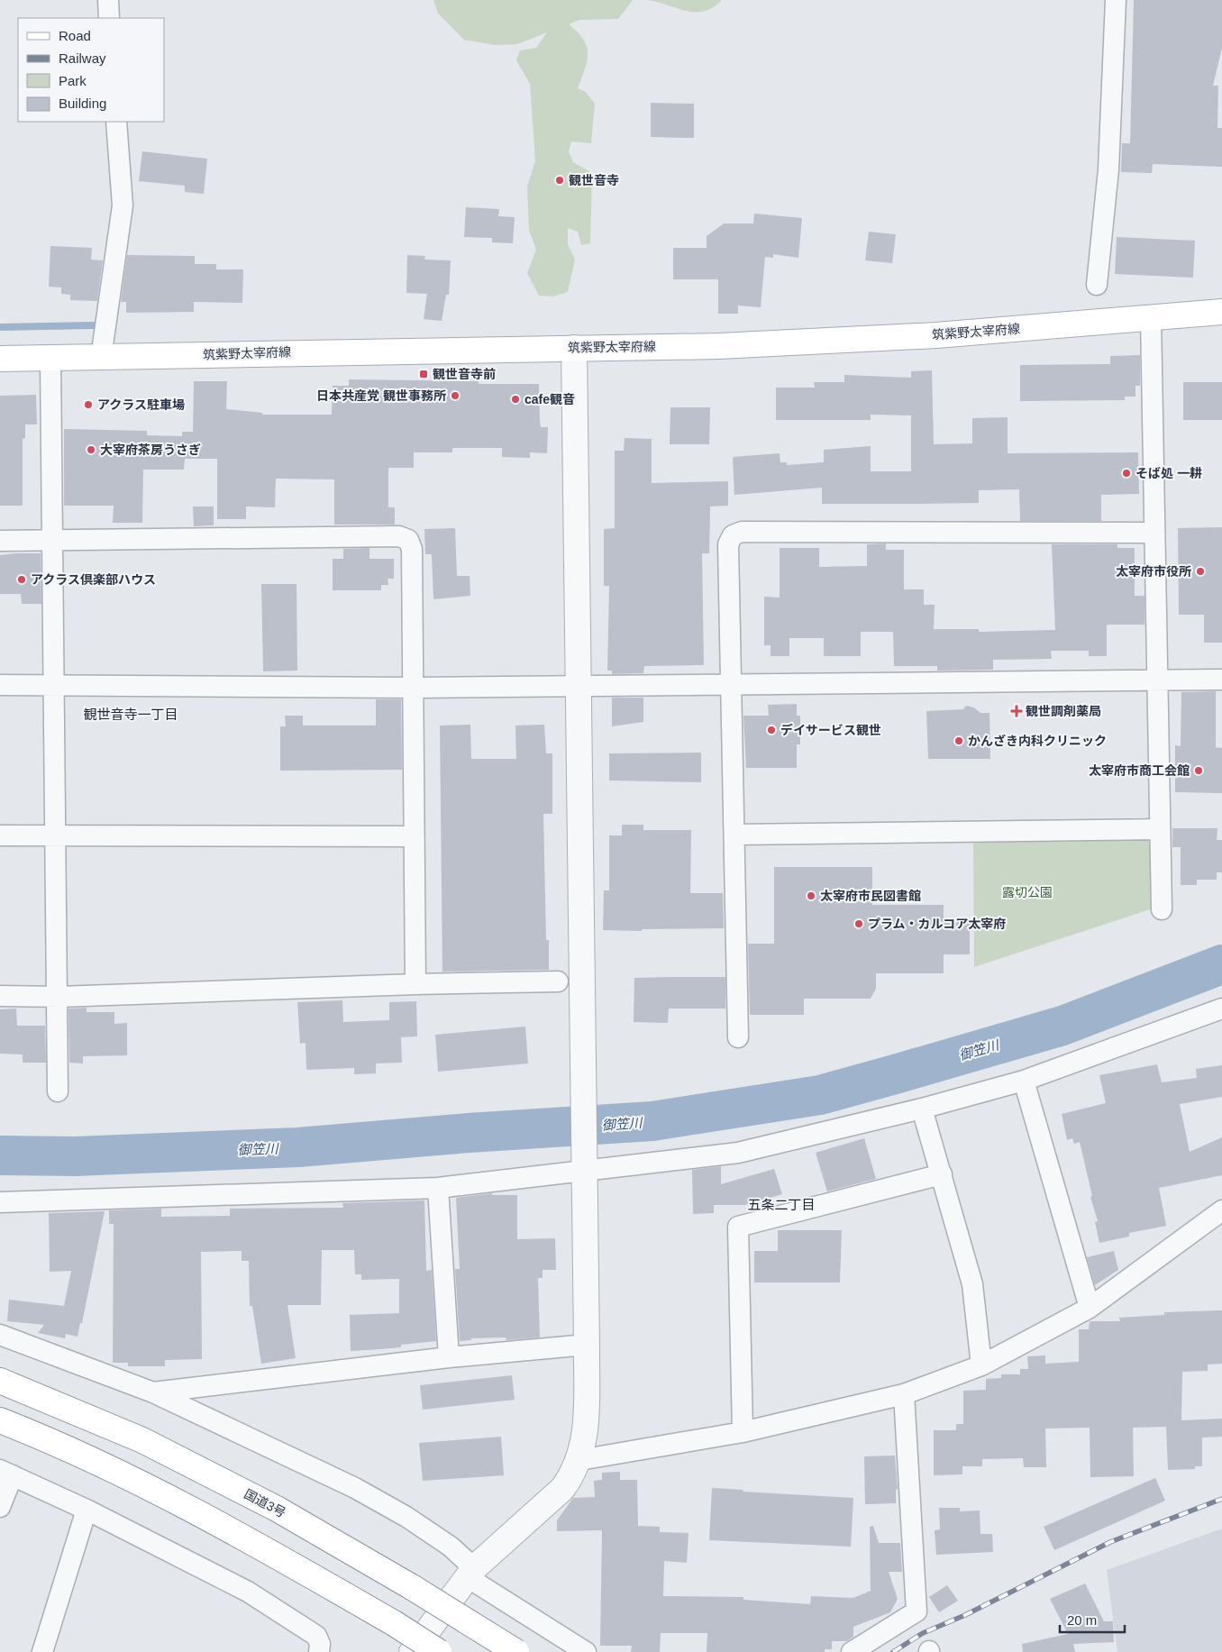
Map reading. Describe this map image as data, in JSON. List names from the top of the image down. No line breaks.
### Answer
{"streets":{"main road":["筑紫野太宰府線","国道3号"]},"districts":["観世音寺一丁目","五条二丁目"],"water":["御笠川"],"parks":["露切公園"],"places":{"other":["観世音寺","日本共産党 観世事務所","cafe観音","アクラス駐車場","大宰府茶房うさぎ","そば処 一耕","太宰府市役所","アクラス倶楽部ハウス","デイサービス観世","かんざき内科クリニック","太宰府市商工会館","太宰府市民図書館","プラム・カルコア太宰府"],"transit":["観世音寺前"],"health":["観世調剤薬局"]},"legend":["Road","Railway","Park","Building"],"scale_bar":"20 m"}
